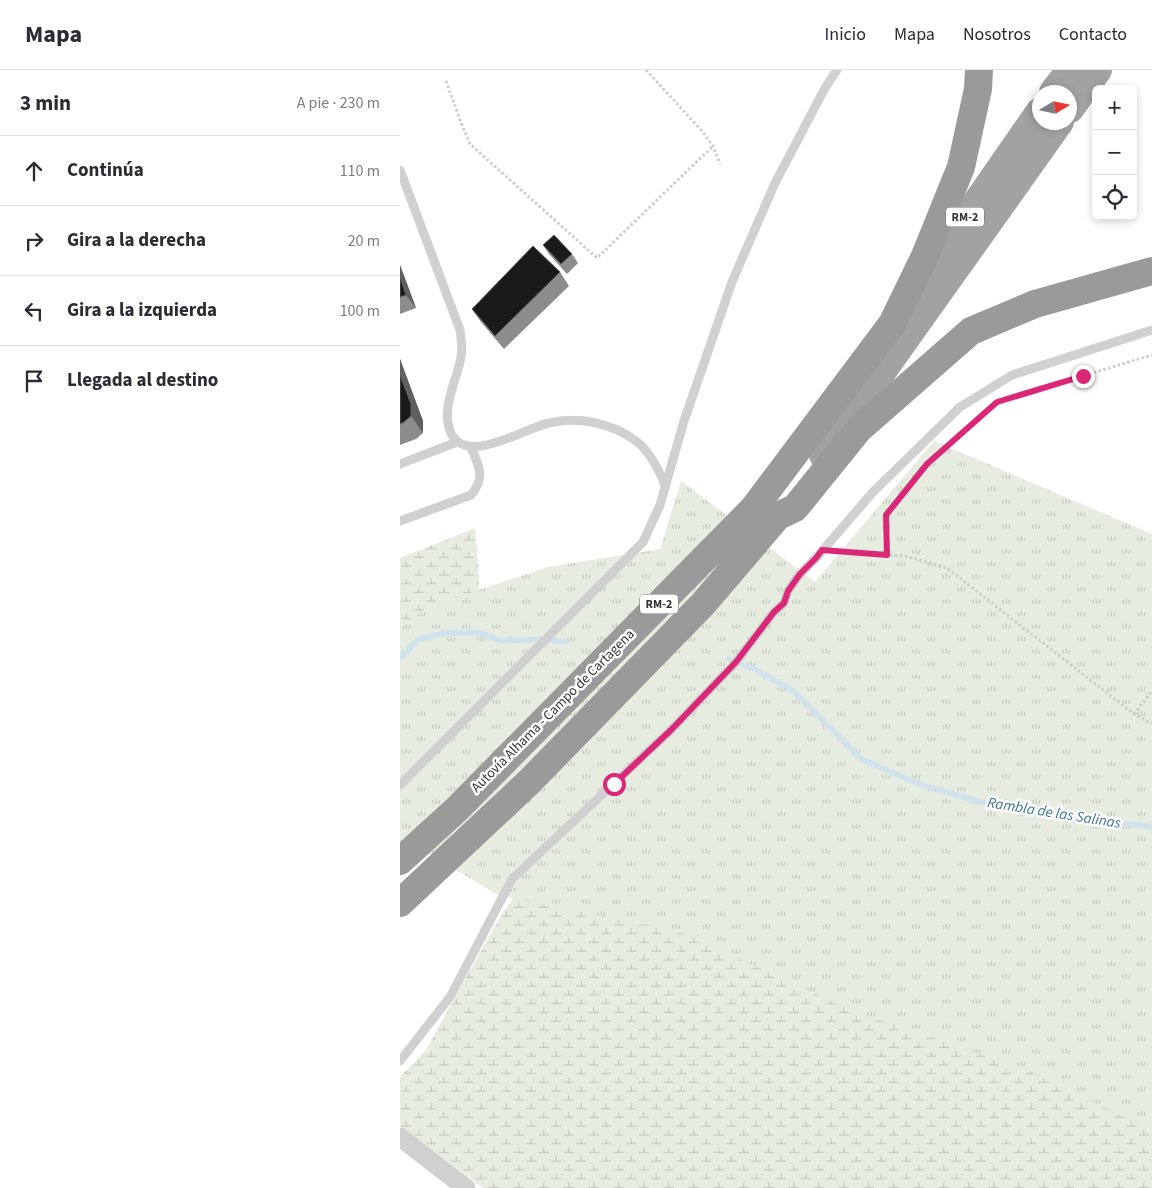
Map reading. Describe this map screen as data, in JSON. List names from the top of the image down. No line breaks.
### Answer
{"streets":{"highway":["RM-2","Autovía Alhama - Campo de Cartagena"]},"crossings":[["RM-2","Autovía Alhama - Campo de Cartagena"]],"water":["Rambla de las Salinas"],"north":"right","page":{"header":"Mapa","nav":["Inicio","Mapa","Nosotros","Contacto"],"heading":["3 min","A pie · 230 m"],"map_buttons":["+","−"],"list":[["Continúa","110 m"],["Gira a la derecha","20 m"],["Gira a la izquierda","100 m"],"Llegada al destino"]}}
